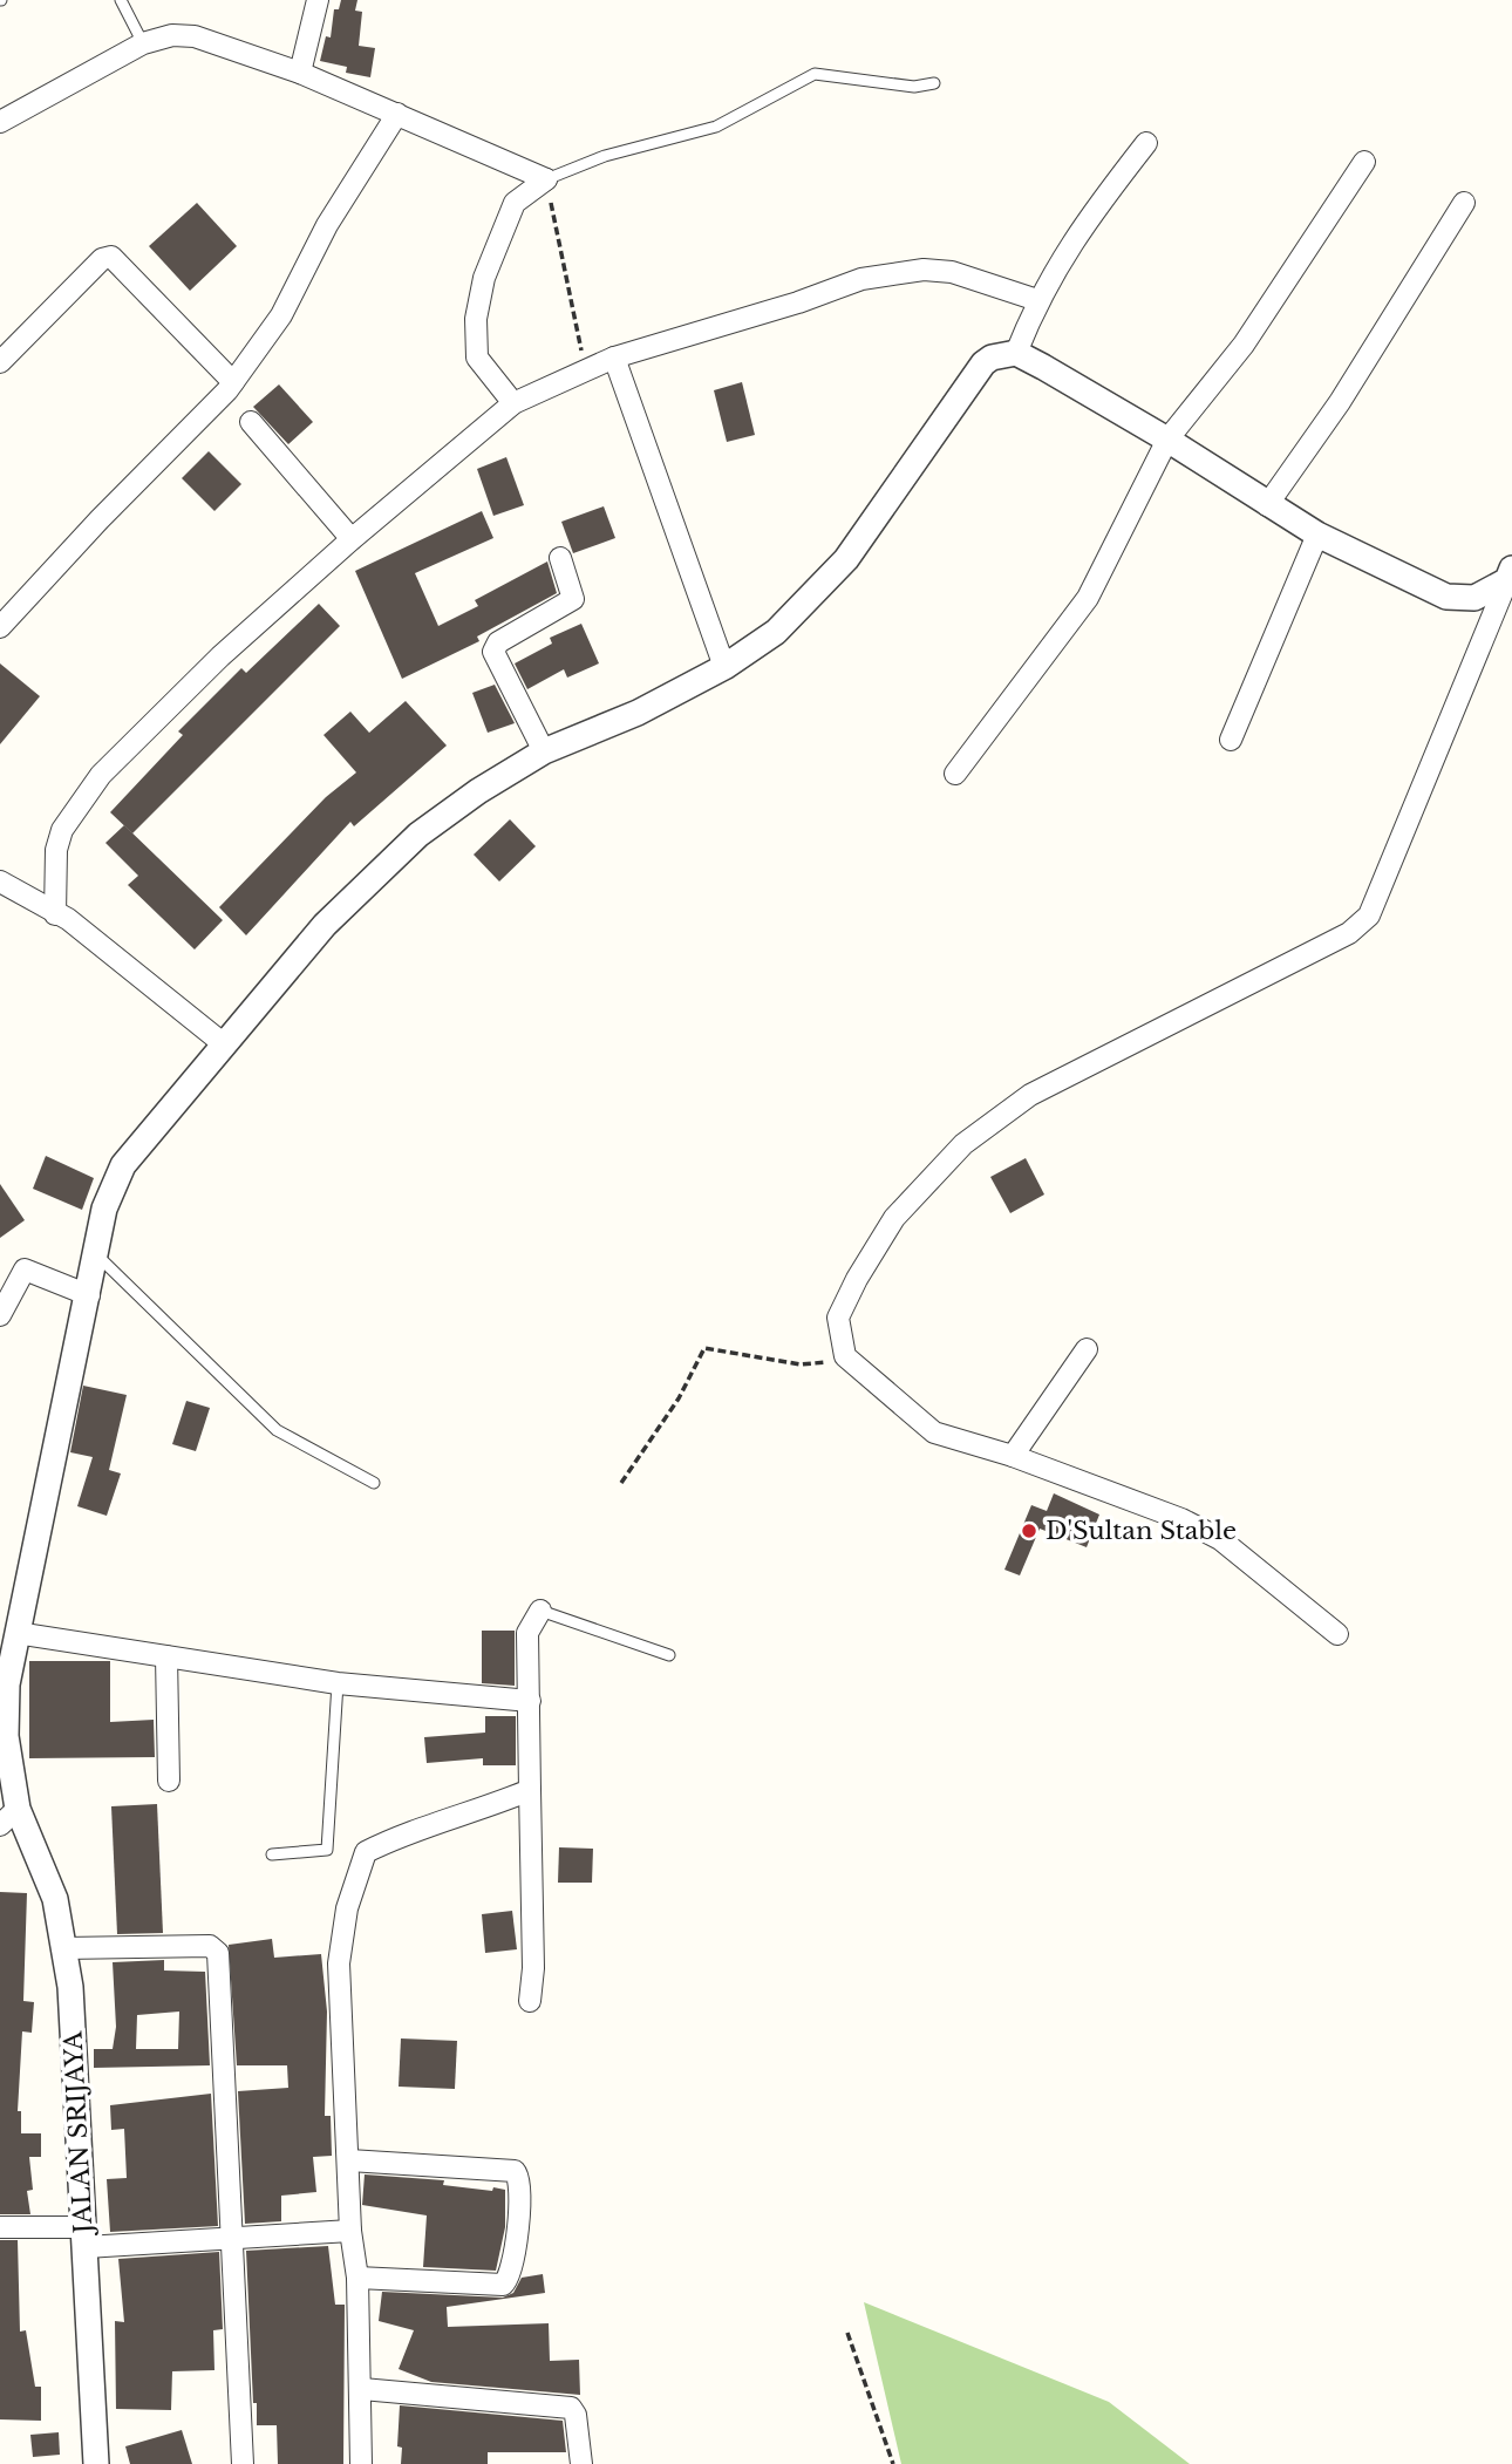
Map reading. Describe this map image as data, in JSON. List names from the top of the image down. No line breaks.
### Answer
{"streets":{"street":["JALAN SRIJAYA"]},"places":["D'Sultan Stable"]}
